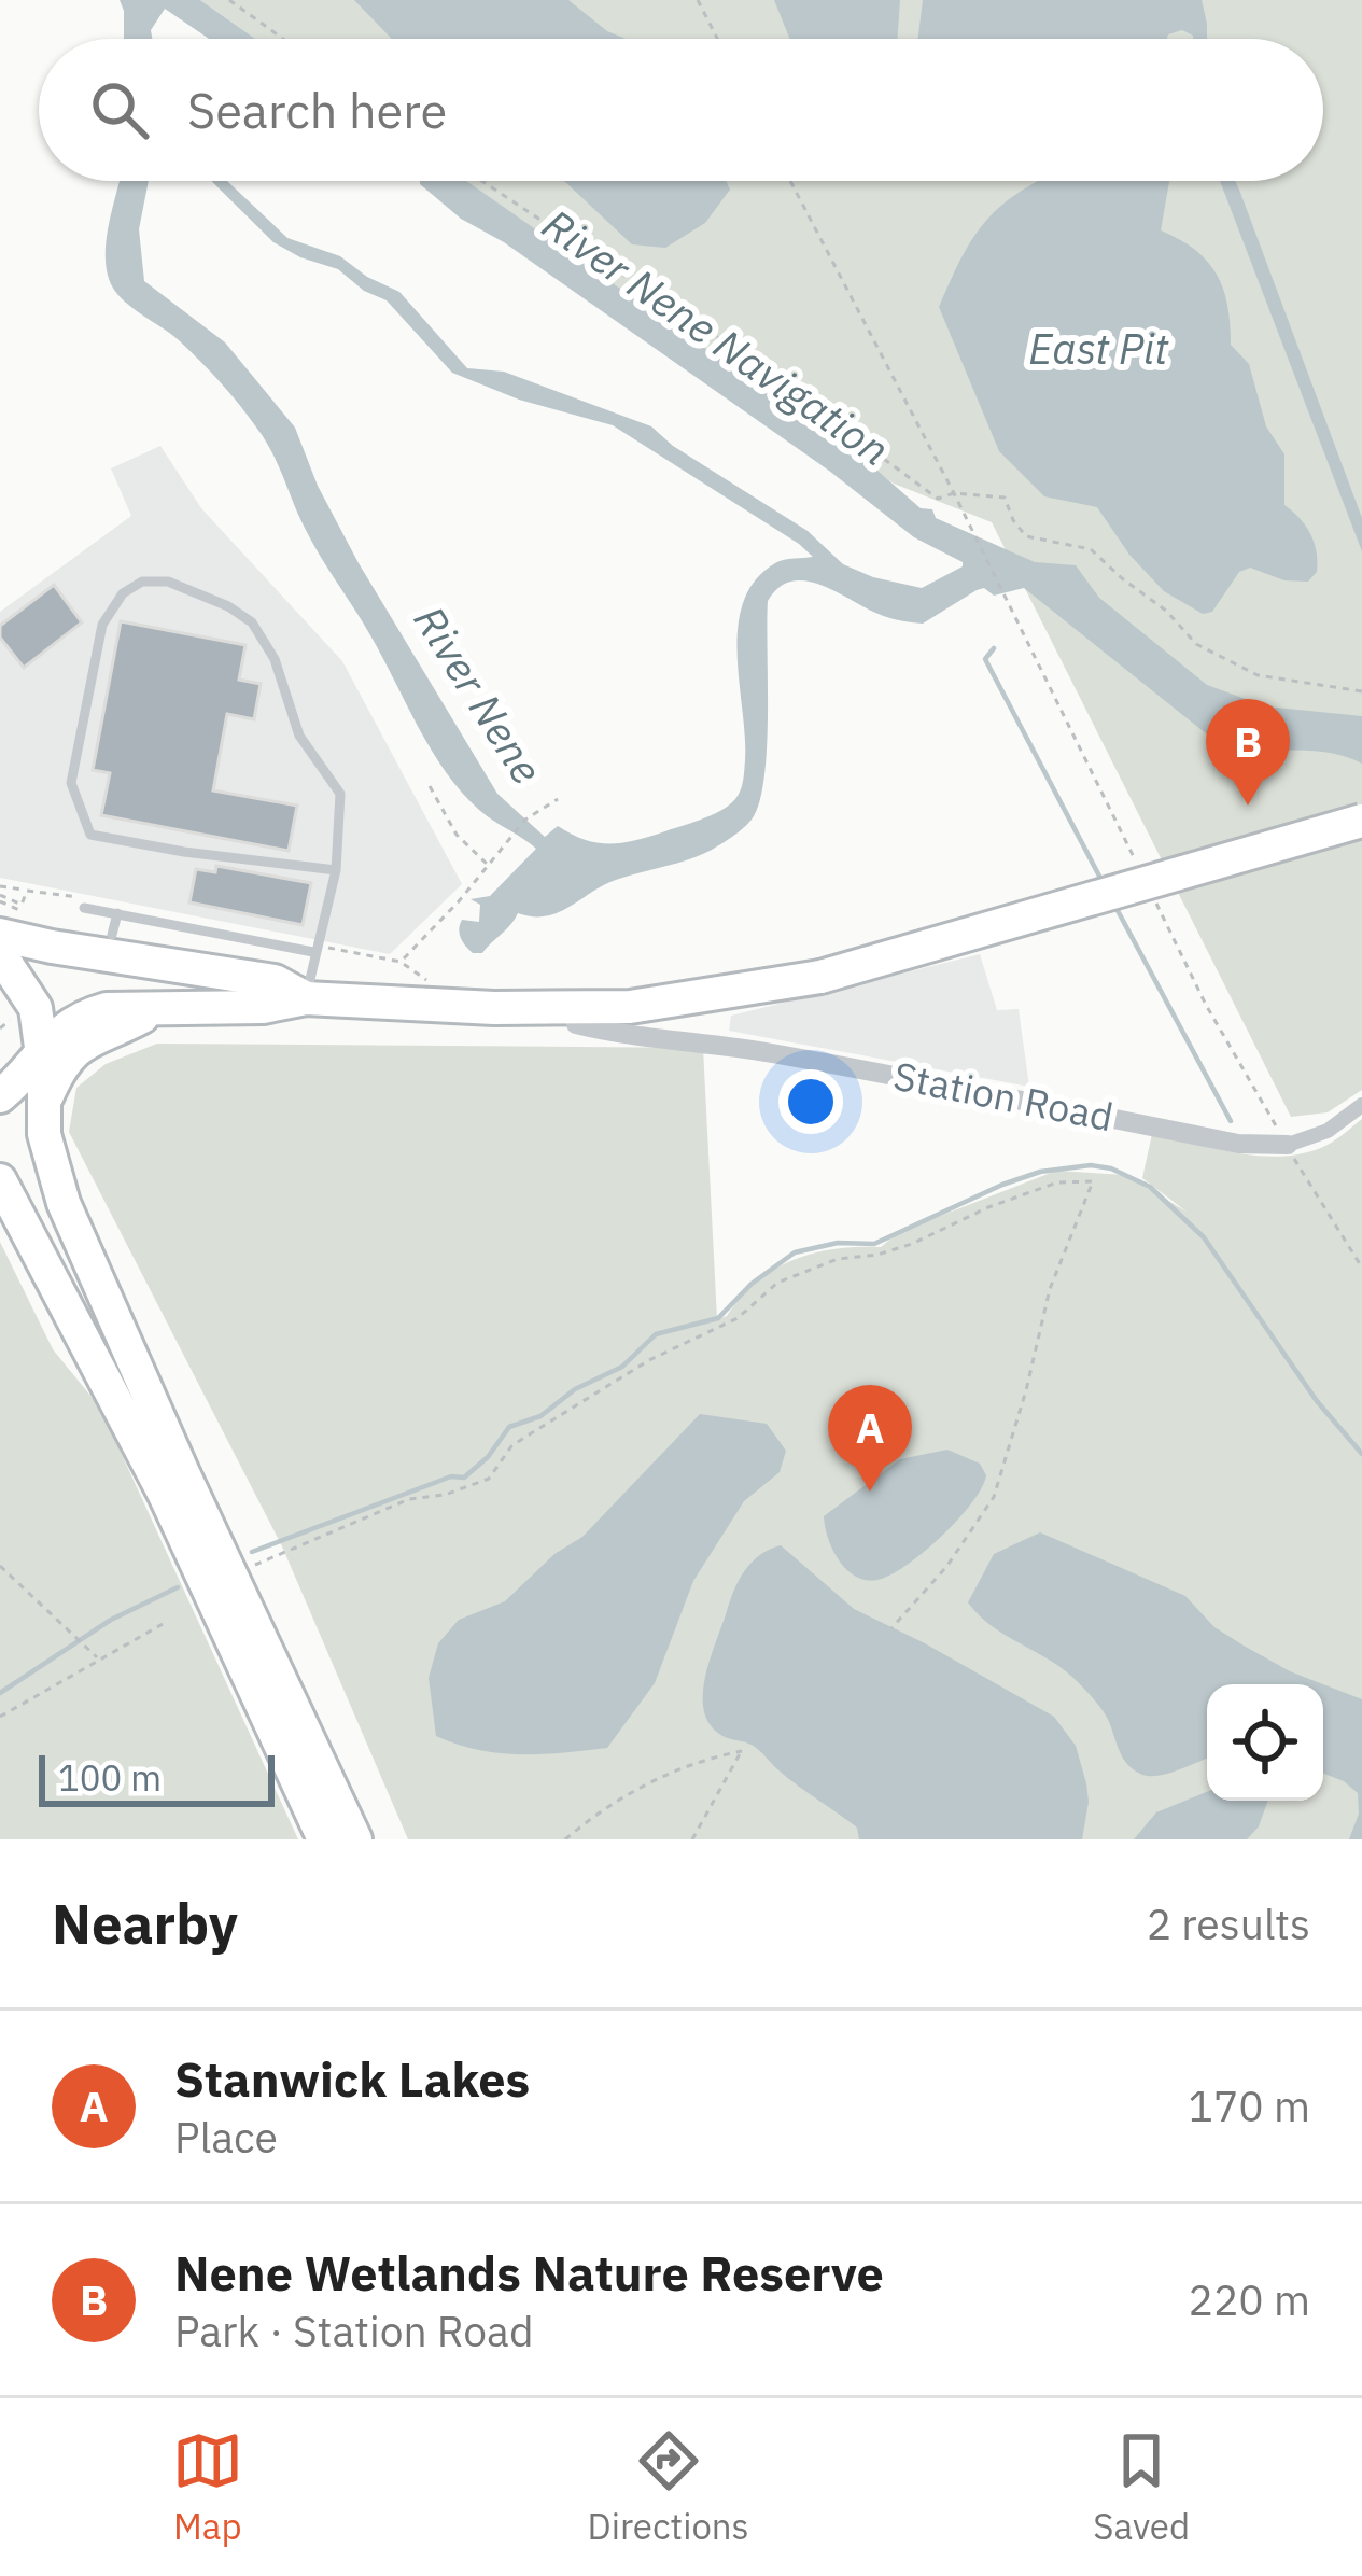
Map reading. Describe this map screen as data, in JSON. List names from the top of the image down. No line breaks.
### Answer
{"streets":{"highway":["Station Road"]},"water":["River Nene Navigation","East Pit","River Nene"],"scale_bar":"100 m","page":{"search":"Search here","pins":["B","A"],"scale":"100 m","heading":["Nearby","2 results"],"list":[{"mark":"A","name":"Stanwick Lakes","note":"Place","value":"170 m"},{"mark":"B","name":"Nene Wetlands Nature Reserve","note":"Park · Station Road","value":"220 m"}],"nav":["Map","Directions","Saved"]}}
